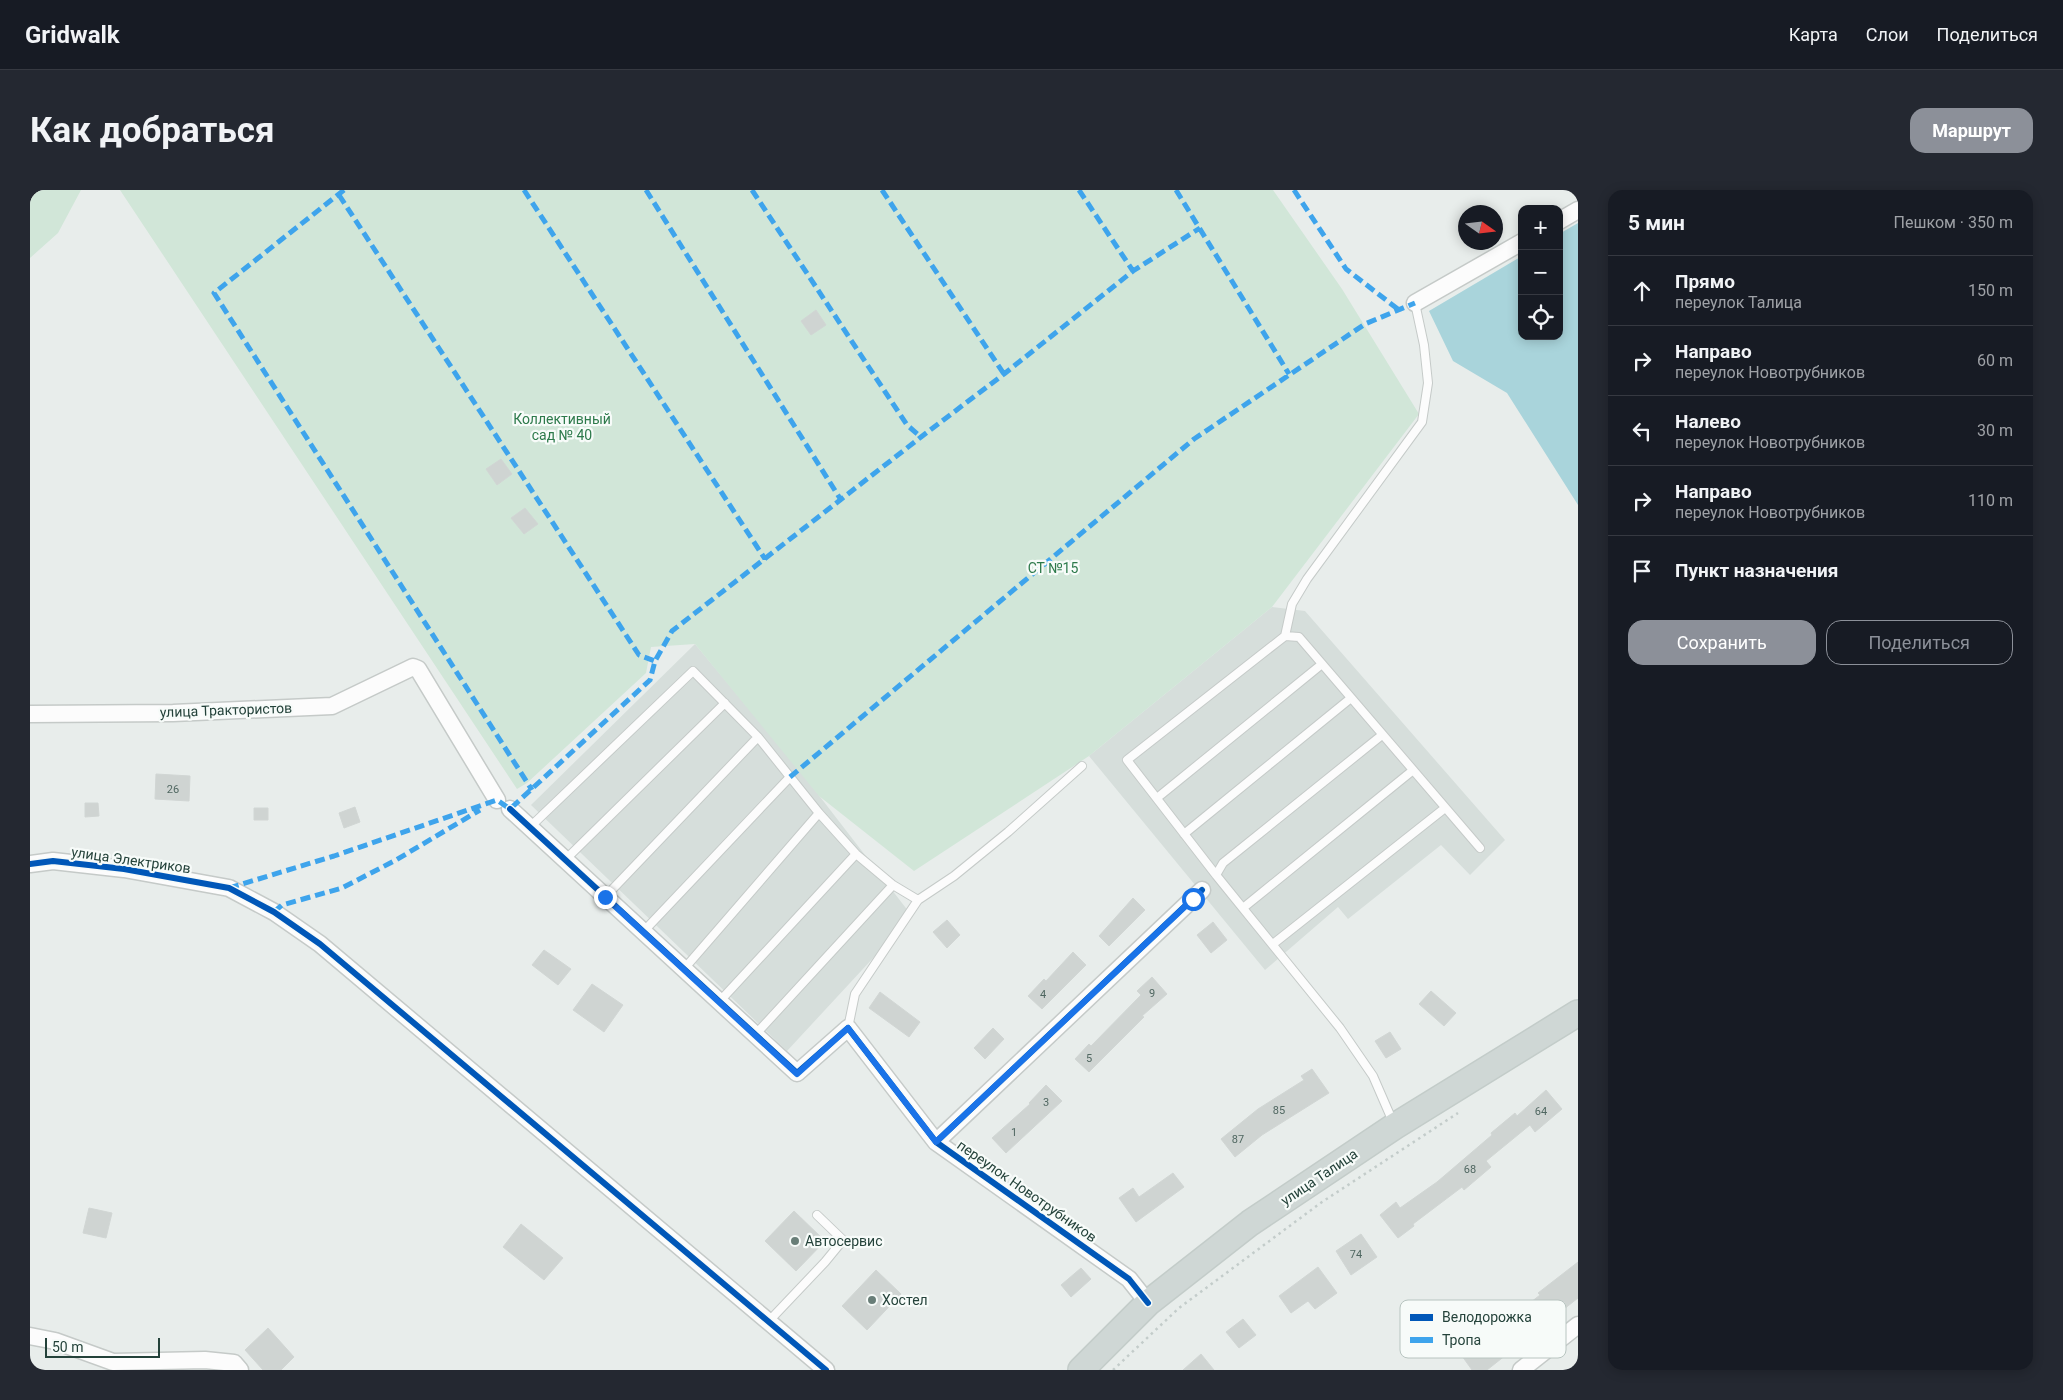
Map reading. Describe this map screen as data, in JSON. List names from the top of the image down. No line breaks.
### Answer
{"streets":{"main road":["улица Талица"],"street":["улица Трактористов","улица Электриков","переулок Новотрубников"]},"crossings":[["улица Талица","переулок Новотрубников"]],"parks":["Коллективный сад № 40","СТ №15"],"places":["Автосервис","Хостел"],"house_numbers":["26","9","4","5","3","85","64","1","87","68","74"],"legend":["Велодорожка","Тропа"],"scale_bar":"50 m","north":"right","page":{"header":"Gridwalk","nav":["Карта","Слои","Поделиться"],"buttons":["Маршрут",["Сохранить","Поделиться"]],"title":"Как добраться","heading":["5 мин","Пешком · 350 m"],"map_buttons":["+","−"],"list":[["Прямо","переулок Талица","150 m"],["Направо","переулок Новотрубников","60 m"],["Налево","переулок Новотрубников","30 m"],["Направо","переулок Новотрубников","110 m"],"Пункт назначения"],"scale":"50 m"}}
